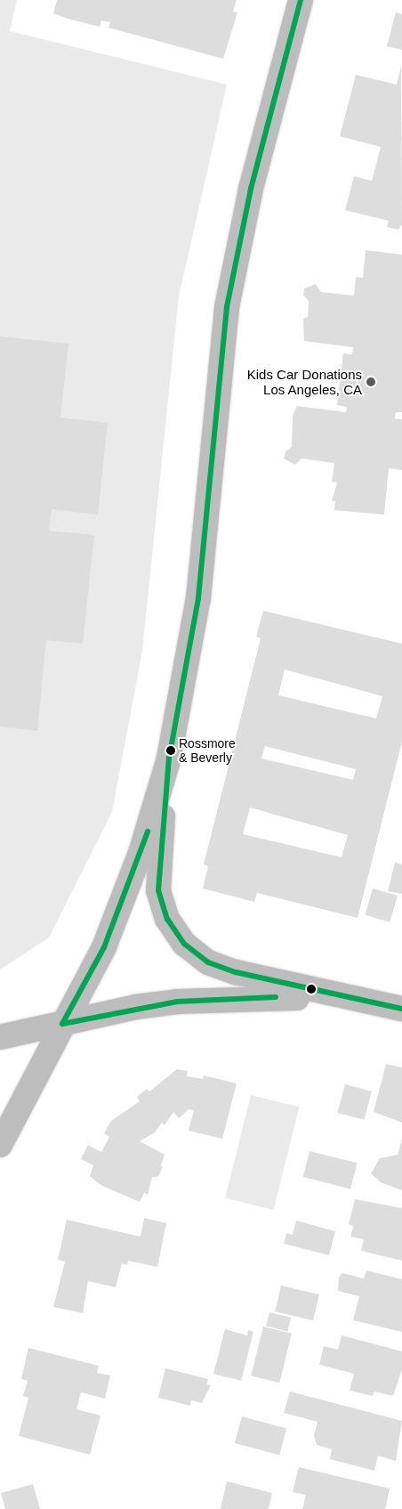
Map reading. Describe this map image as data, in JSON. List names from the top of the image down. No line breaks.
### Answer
{"places":["Kids Car Donations Los Angeles, CA","Rossmore & Beverly"]}
